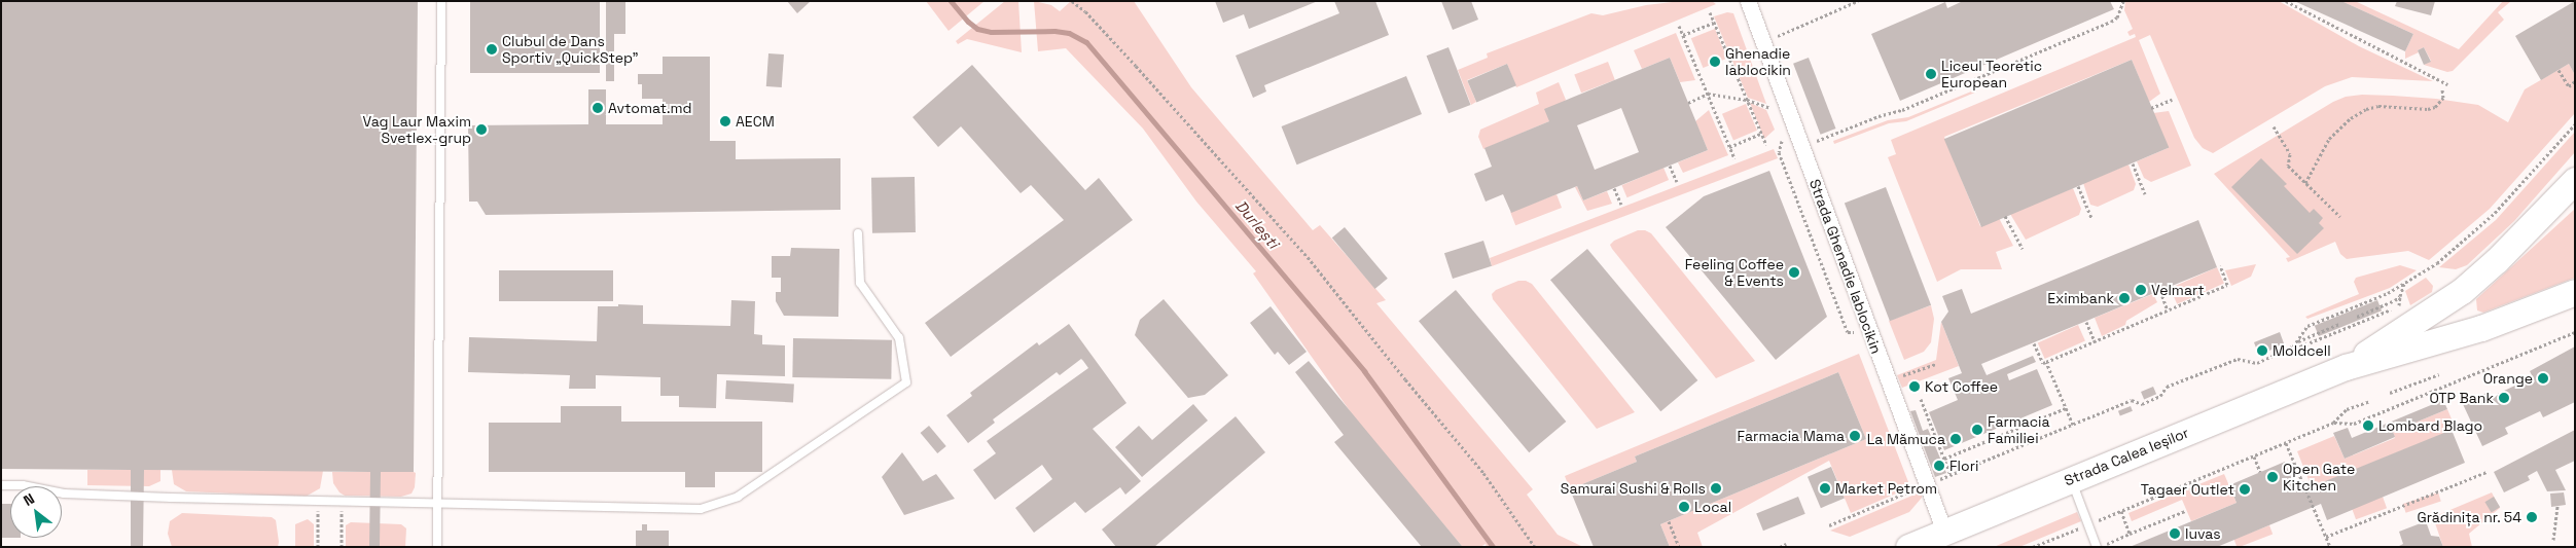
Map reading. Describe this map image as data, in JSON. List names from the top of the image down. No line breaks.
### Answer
{"streets":{"main road":["Strada Calea Ieșilor"],"street":["Strada Ghenadie Iablocikin"]},"crossings":[["Strada Ghenadie Iablocikin","Strada Calea Ieșilor"]],"water":["Durlești"],"places":["Clubul de Dans Sportiv „QuickStep”","Ghenadie Iablocikin","Liceul Teoretic European","Avtomat.md","AECM","Vag Laur Maxim Svetlex-grup","Feeling Coffee & Events","Velmart","Eximbank","Moldcell","Orange","Kot Coffee","OTP Bank","Lombard Blago","Farmacia Familiei","Farmacia Mama","La Mămuca","Flori","Open Gate Kitchen","Samurai Sushi & Rolls","Market Petrom","Tagaer Outlet","Local","Grădinița nr. 54","Iuvas"],"north":"top left"}
